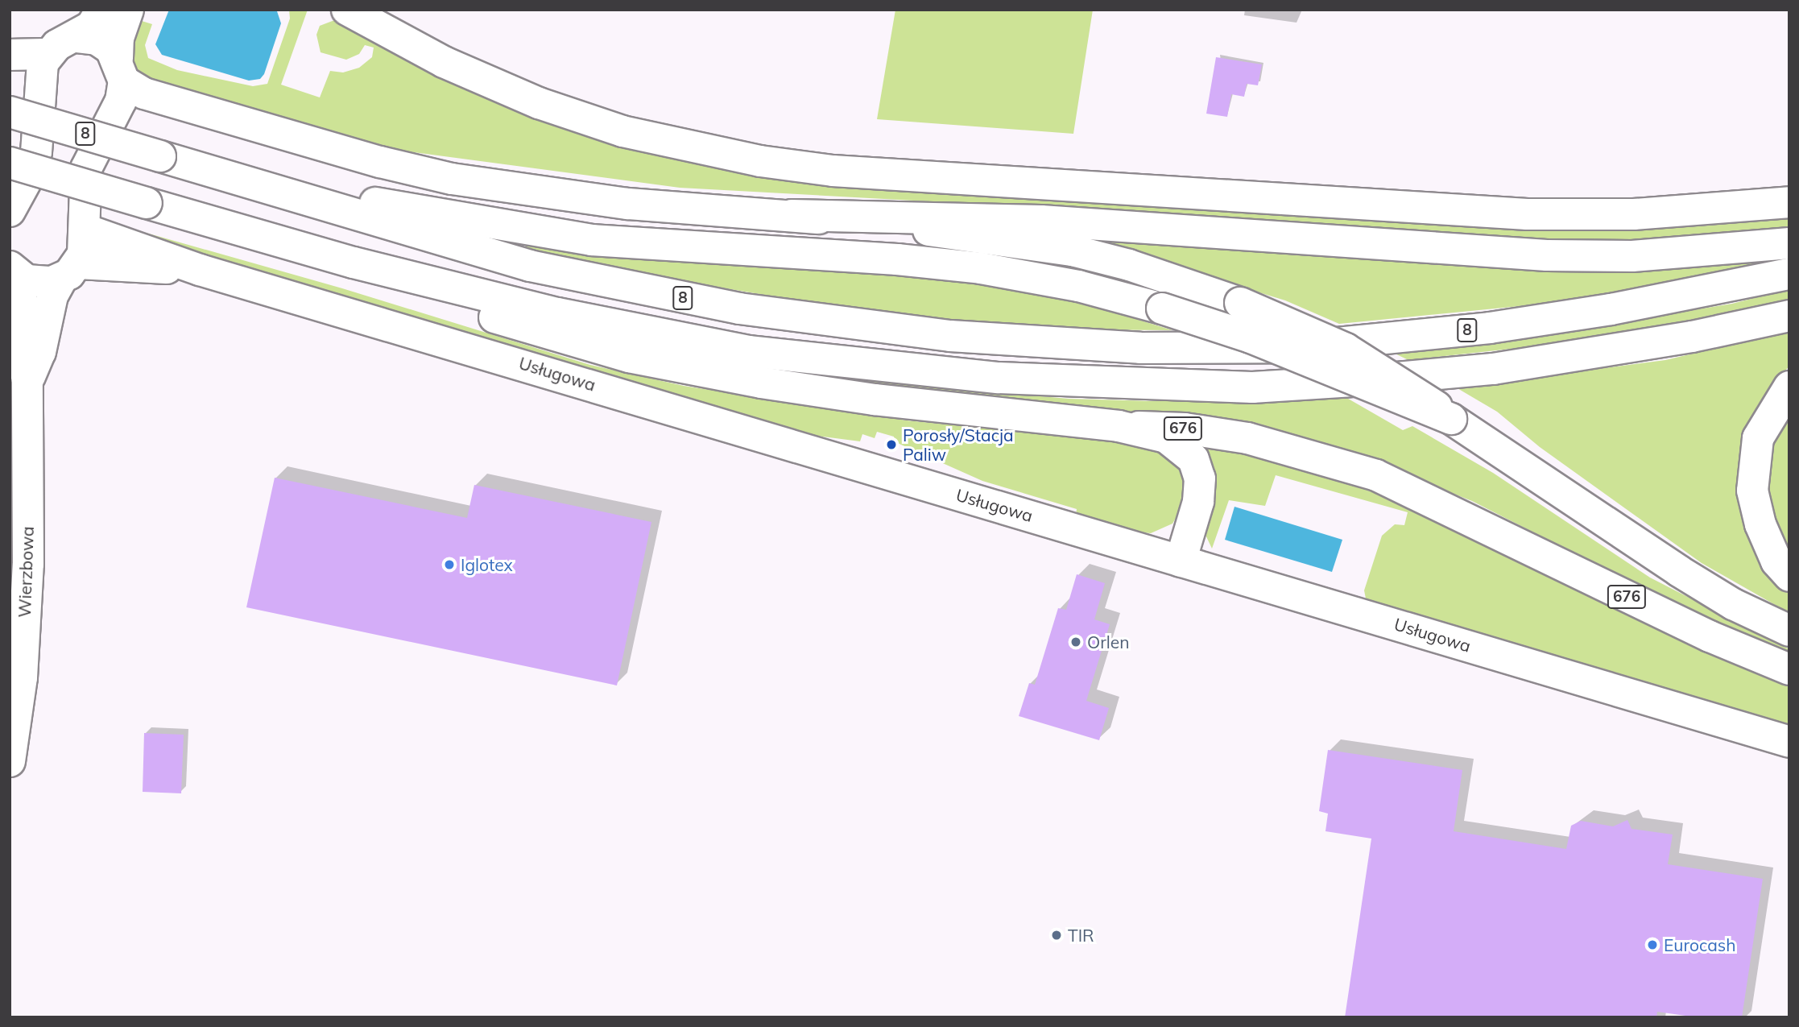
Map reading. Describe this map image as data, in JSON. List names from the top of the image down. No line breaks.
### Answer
{"streets":{"main road":["8","Usługowa","676","Wierzbowa"]},"places":["Porosły/Stacja Paliw","Iglotex","Orlen","TIR","Eurocash"]}
